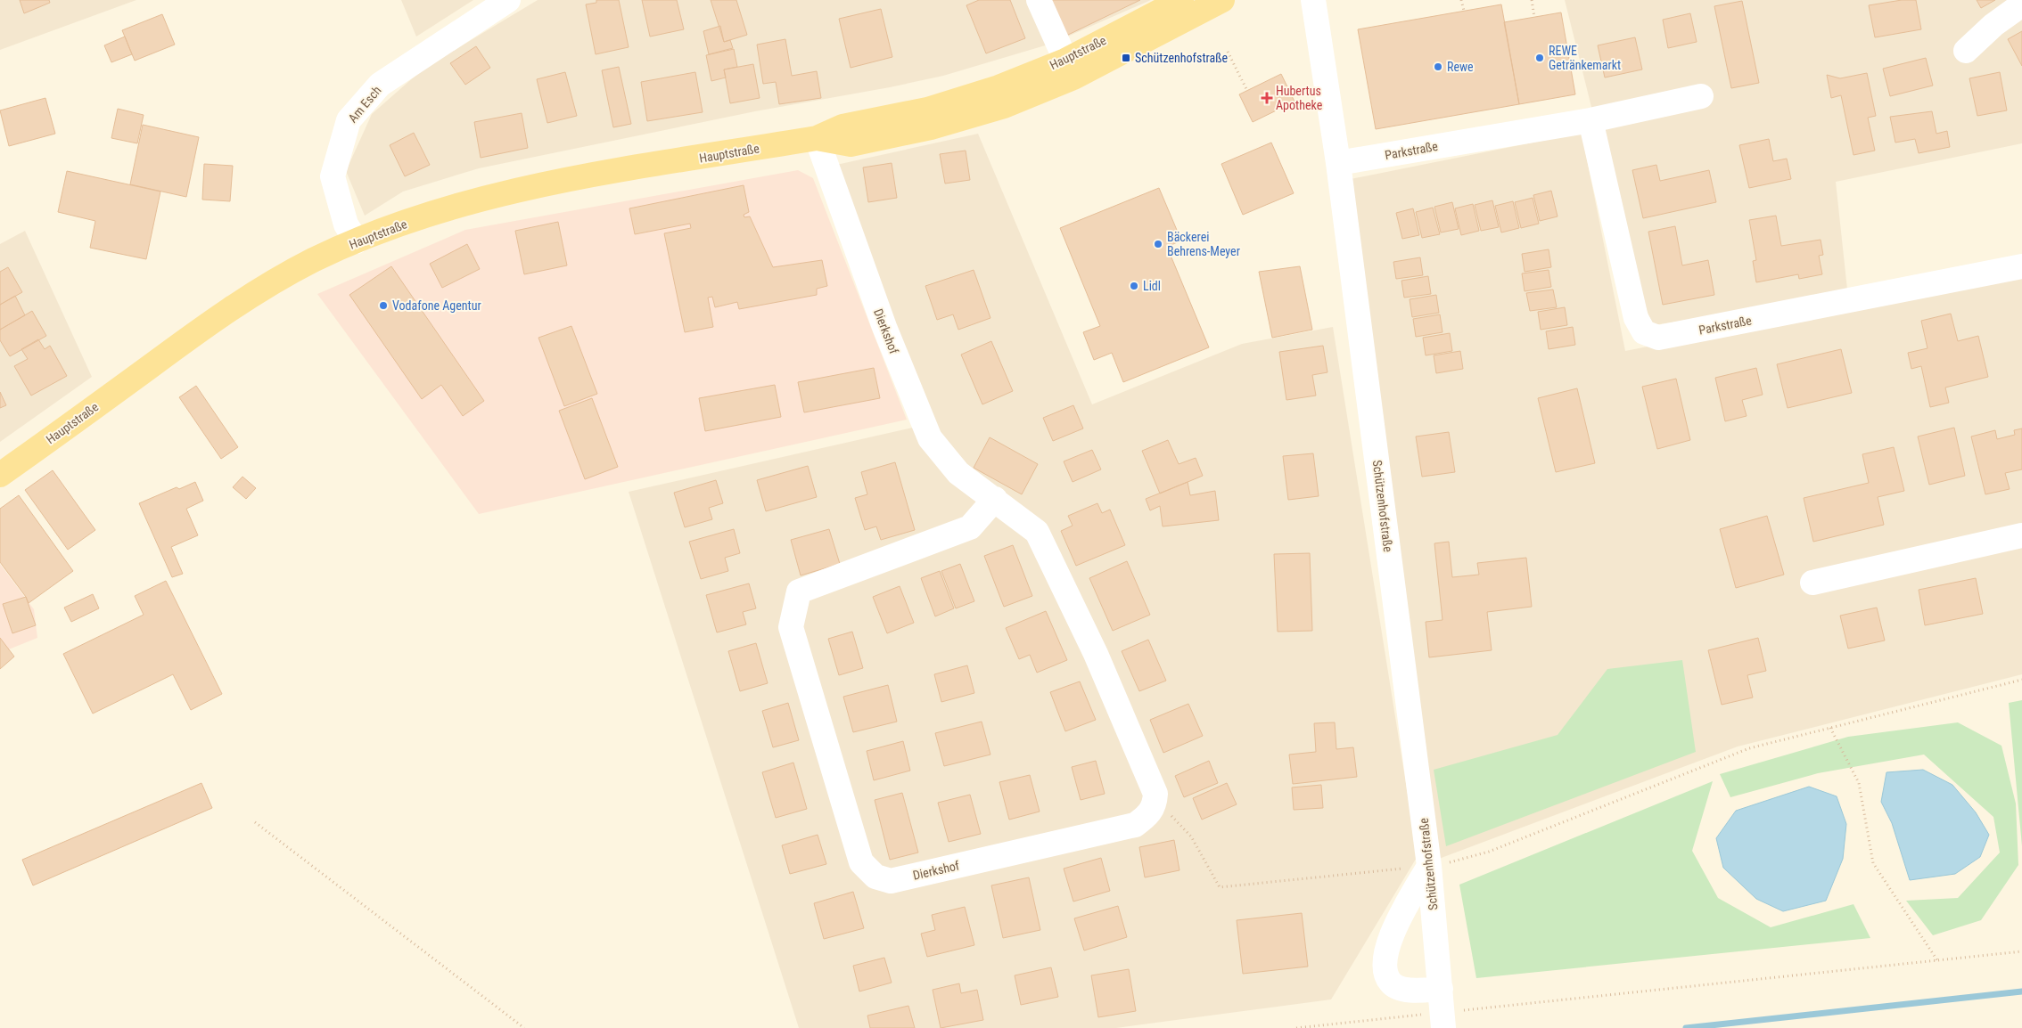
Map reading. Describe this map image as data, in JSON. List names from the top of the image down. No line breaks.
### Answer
{"streets":{"main road":["Hauptstraße"],"street":["Am Esch","Parkstraße","Dierkshof","Schützenhofstraße"]},"crossings":[["Hauptstraße","Am Esch"],["Hauptstraße","Dierkshof"],["Parkstraße","Schützenhofstraße"]],"places":{"transit":["Schützenhofstraße"],"other":["REWE Getränkemarkt","Rewe","Bäckerei Behrens-Meyer","Lidl","Vodafone Agentur"],"health":["Hubertus Apotheke"]}}
